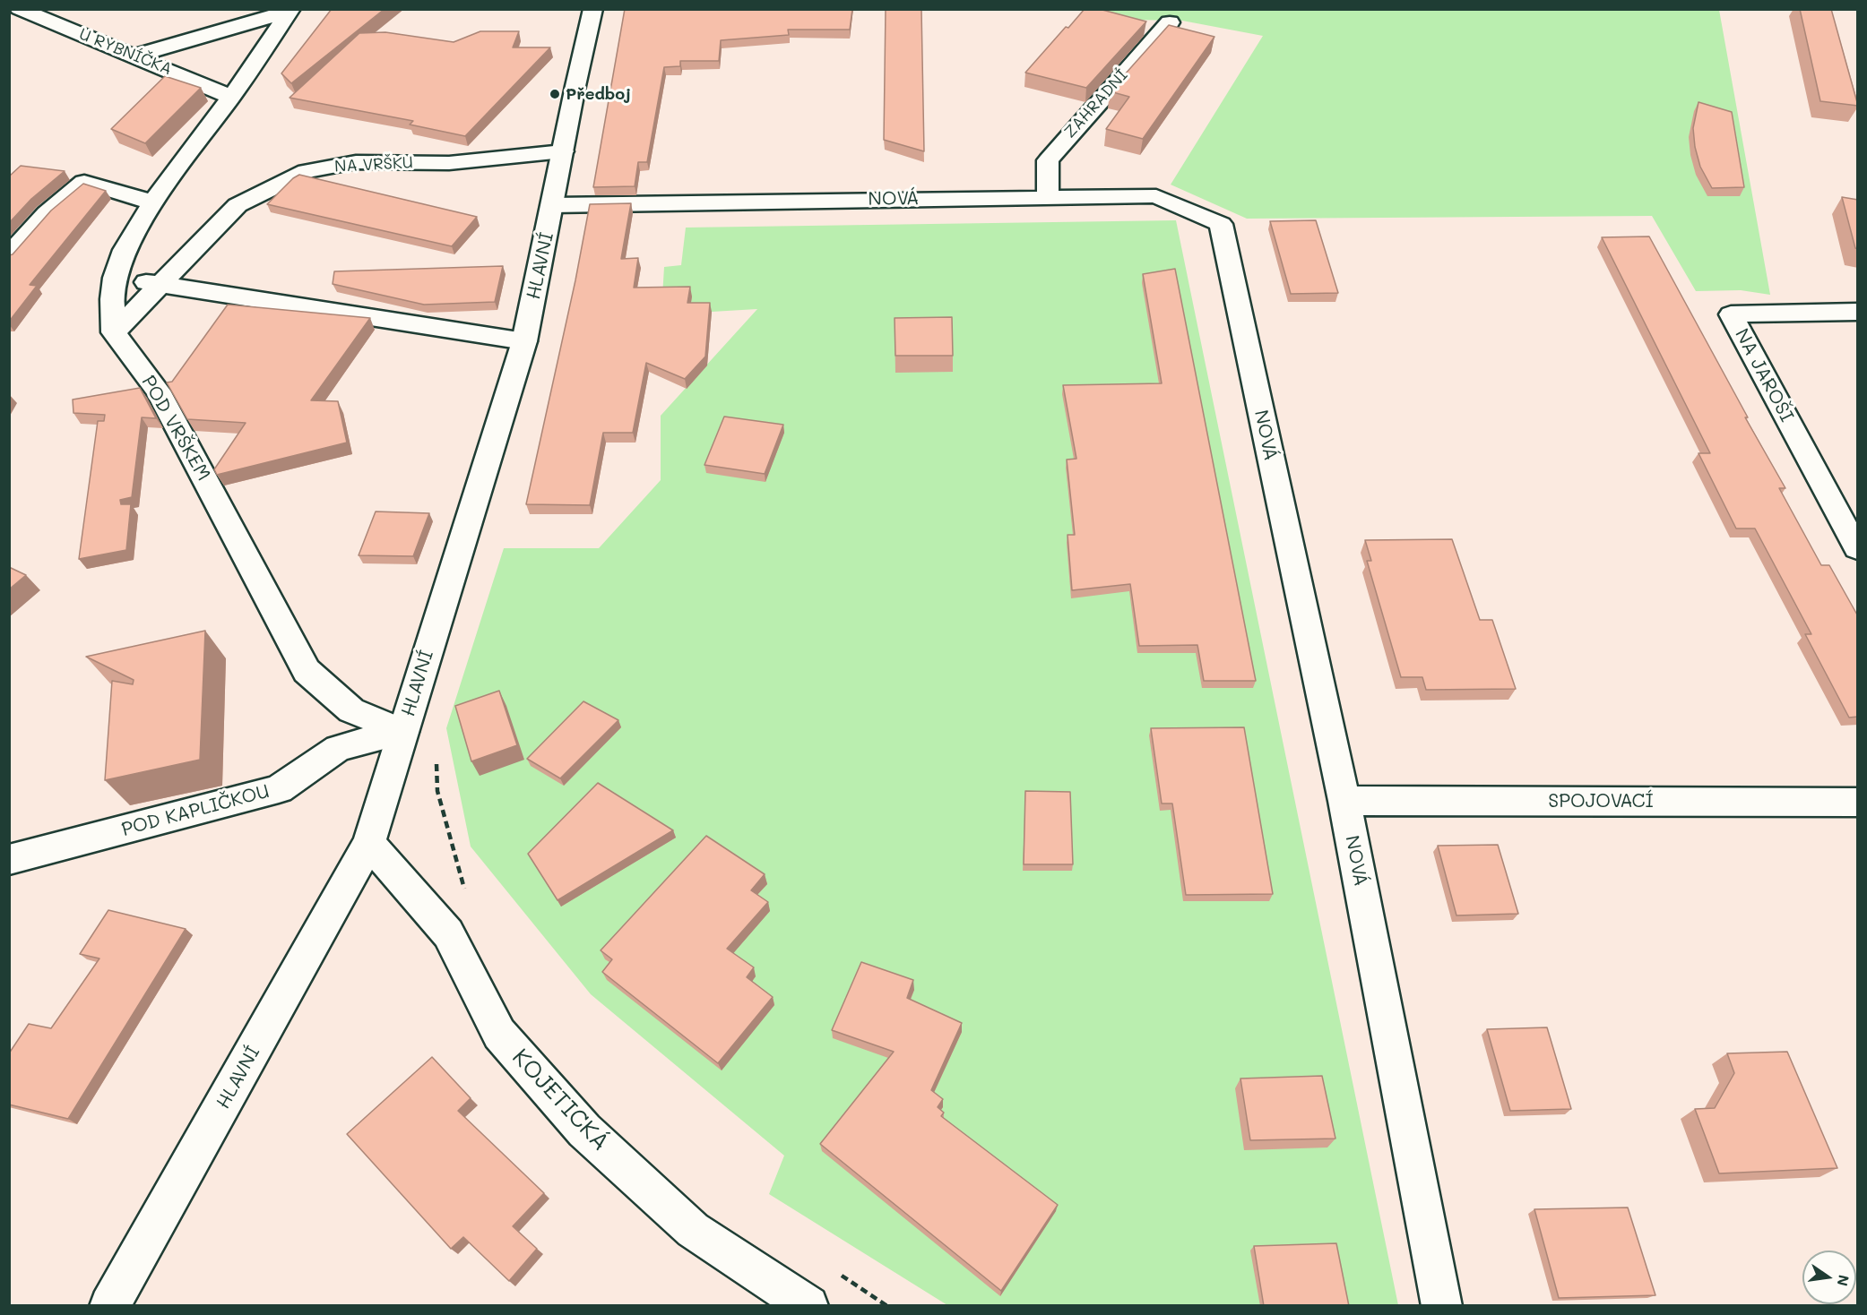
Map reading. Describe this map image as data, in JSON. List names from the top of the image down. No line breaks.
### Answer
{"streets":{"street":["U RYBNÍČKA","ZAHRADNÍ","NA VRŠKU","NOVÁ","HLAVNÍ","NA JAROŠI","POD VRŠKEM","SPOJOVACÍ","POD KAPLIČKOU","KOJETICKÁ"]},"crossings":[["ZAHRADNÍ","NOVÁ"],["NA VRŠKU","HLAVNÍ"],["NA VRŠKU","POD VRŠKEM"],["NOVÁ","HLAVNÍ"],["NOVÁ","SPOJOVACÍ"],["HLAVNÍ","POD VRŠKEM"],["HLAVNÍ","POD KAPLIČKOU"],["HLAVNÍ","KOJETICKÁ"],["POD VRŠKEM","POD KAPLIČKOU"]],"places":["Předboj"],"north":"right"}
